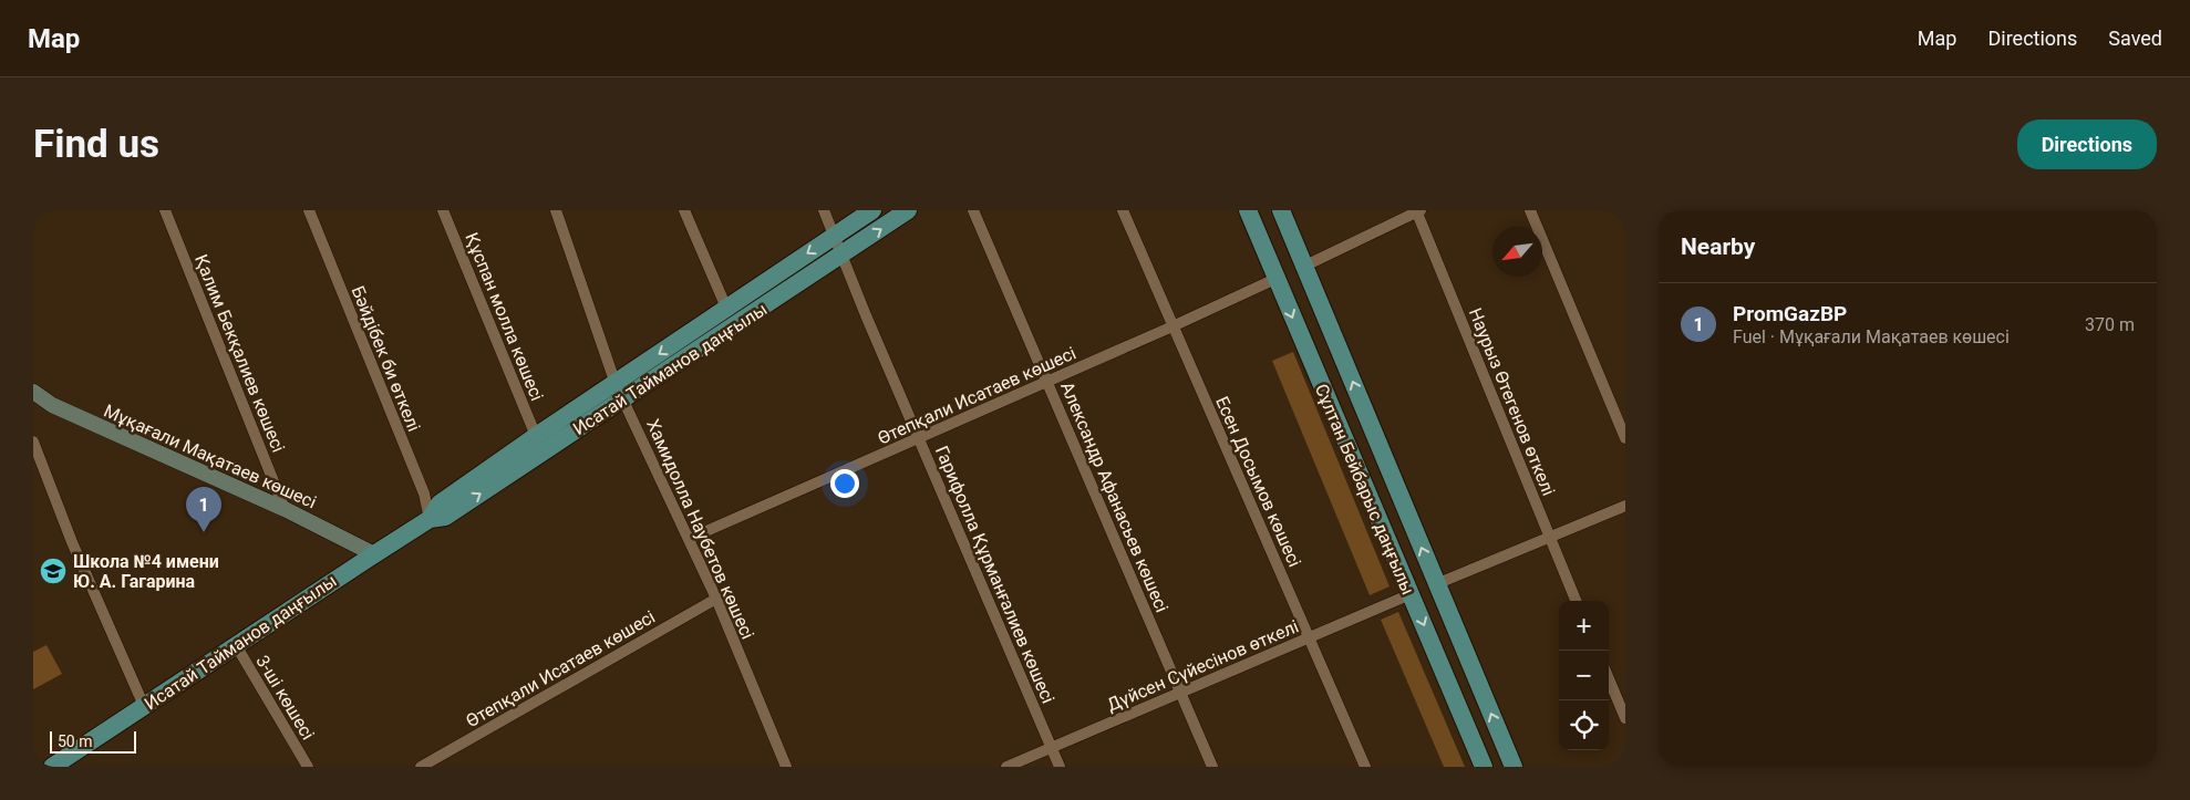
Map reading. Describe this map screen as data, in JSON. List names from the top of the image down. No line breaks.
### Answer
{"streets":{"main road":["Исатай Тайманов даңғылы","Сұлтан Бейбарыс даңғылы"],"street":["Құспан молла көшесі","Қалим Бекқалиев көшесі","Бәйдібек би өткелі","Өтепқали Исатаев көшесі","Наурыз Өтегенов өткелі","Мұқағали Мақатаев көшесі","Есен Досымов көшесі","Александр Афанасьев көшесі","Хамидолла Наубетов көшесі","Гарифолла Құрманғалиев көшесі","Дүйсен Сүйесінов өткелі","3-ші көшесі"]},"crossings":[["Құспан молла көшесі","Исатай Тайманов даңғылы"],["Қалим Бекқалиев көшесі","Мұқағали Мақатаев көшесі"],["Бәйдібек би өткелі","Исатай Тайманов даңғылы"],["Исатай Тайманов даңғылы","Мұқағали Мақатаев көшесі"],["Исатай Тайманов даңғылы","Хамидолла Наубетов көшесі"],["Исатай Тайманов даңғылы","Гарифолла Құрманғалиев көшесі"],["Исатай Тайманов даңғылы","3-ші көшесі"],["Өтепқали Исатаев көшесі","Есен Досымов көшесі"],["Өтепқали Исатаев көшесі","Сұлтан Бейбарыс даңғылы"],["Өтепқали Исатаев көшесі","Александр Афанасьев көшесі"],["Өтепқали Исатаев көшесі","Хамидолла Наубетов көшесі"],["Өтепқали Исатаев көшесі","Гарифолла Құрманғалиев көшесі"],["Есен Досымов көшесі","Дүйсен Сүйесінов өткелі"],["Сұлтан Бейбарыс даңғылы","Дүйсен Сүйесінов өткелі"],["Александр Афанасьев көшесі","Дүйсен Сүйесінов өткелі"],["Гарифолла Құрманғалиев көшесі","Дүйсен Сүйесінов өткелі"]],"places":{"school or university":["Школа №4 имени Ю. А. Гагарина"]},"scale_bar":"50 m","north":"bottom left","page":{"header":"Map","nav":["Map","Directions","Saved"],"buttons":"Directions","title":"Find us","heading":"Nearby","list":[{"mark":"1","name":"PromGazBP","note":"Fuel · Мұқағали Мақатаев көшесі","value":"370 m"}],"pins":"1","map_buttons":["+","−"],"scale":"50 m"}}
